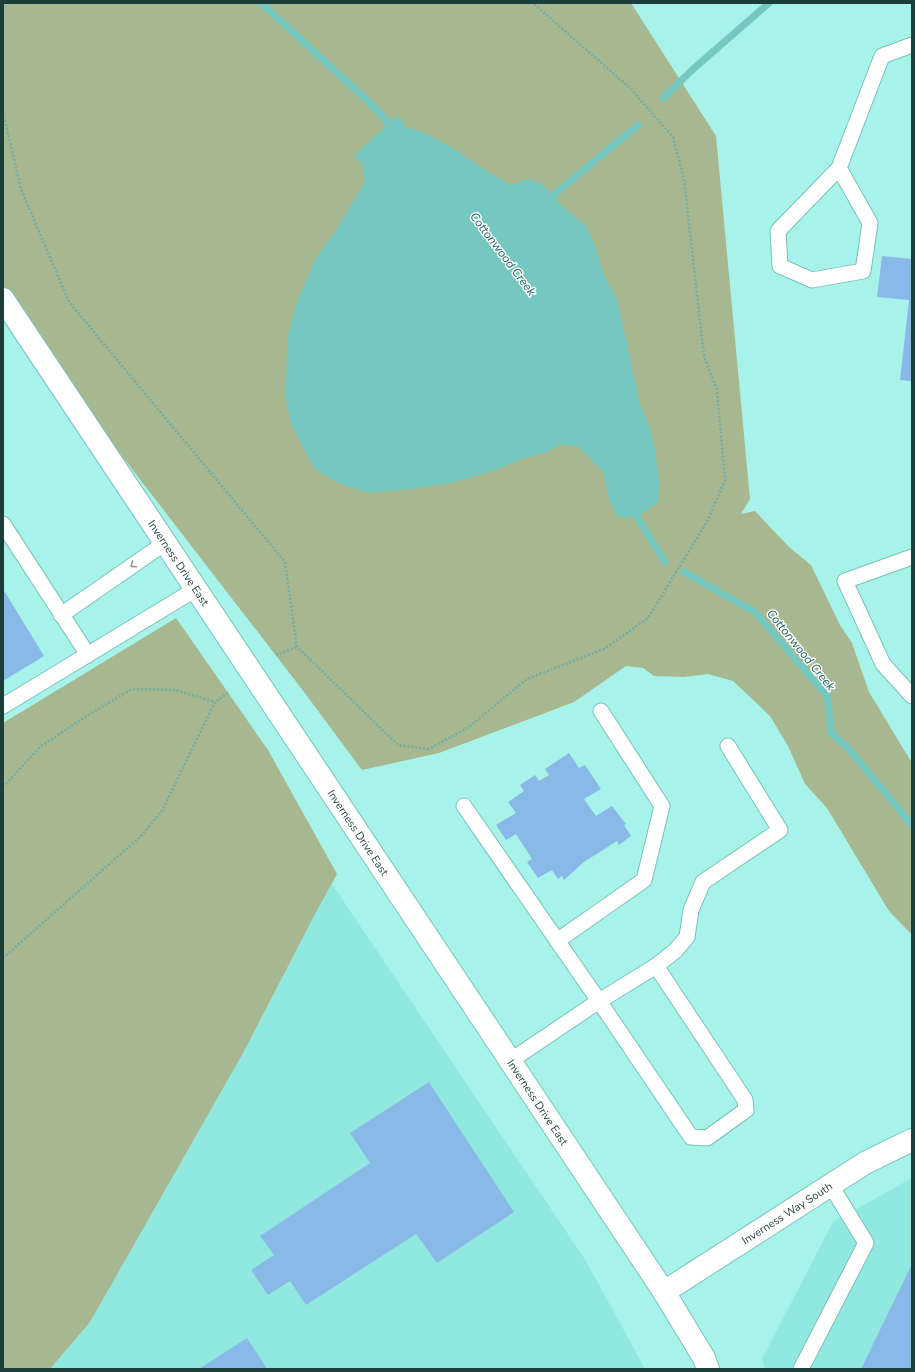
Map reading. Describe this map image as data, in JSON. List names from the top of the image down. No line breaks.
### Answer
{"streets":{"main road":["Inverness Drive East","Inverness Way South"]},"crossings":[["Inverness Drive East","Inverness Way South"]],"water":["Cottonwood Creek"]}
